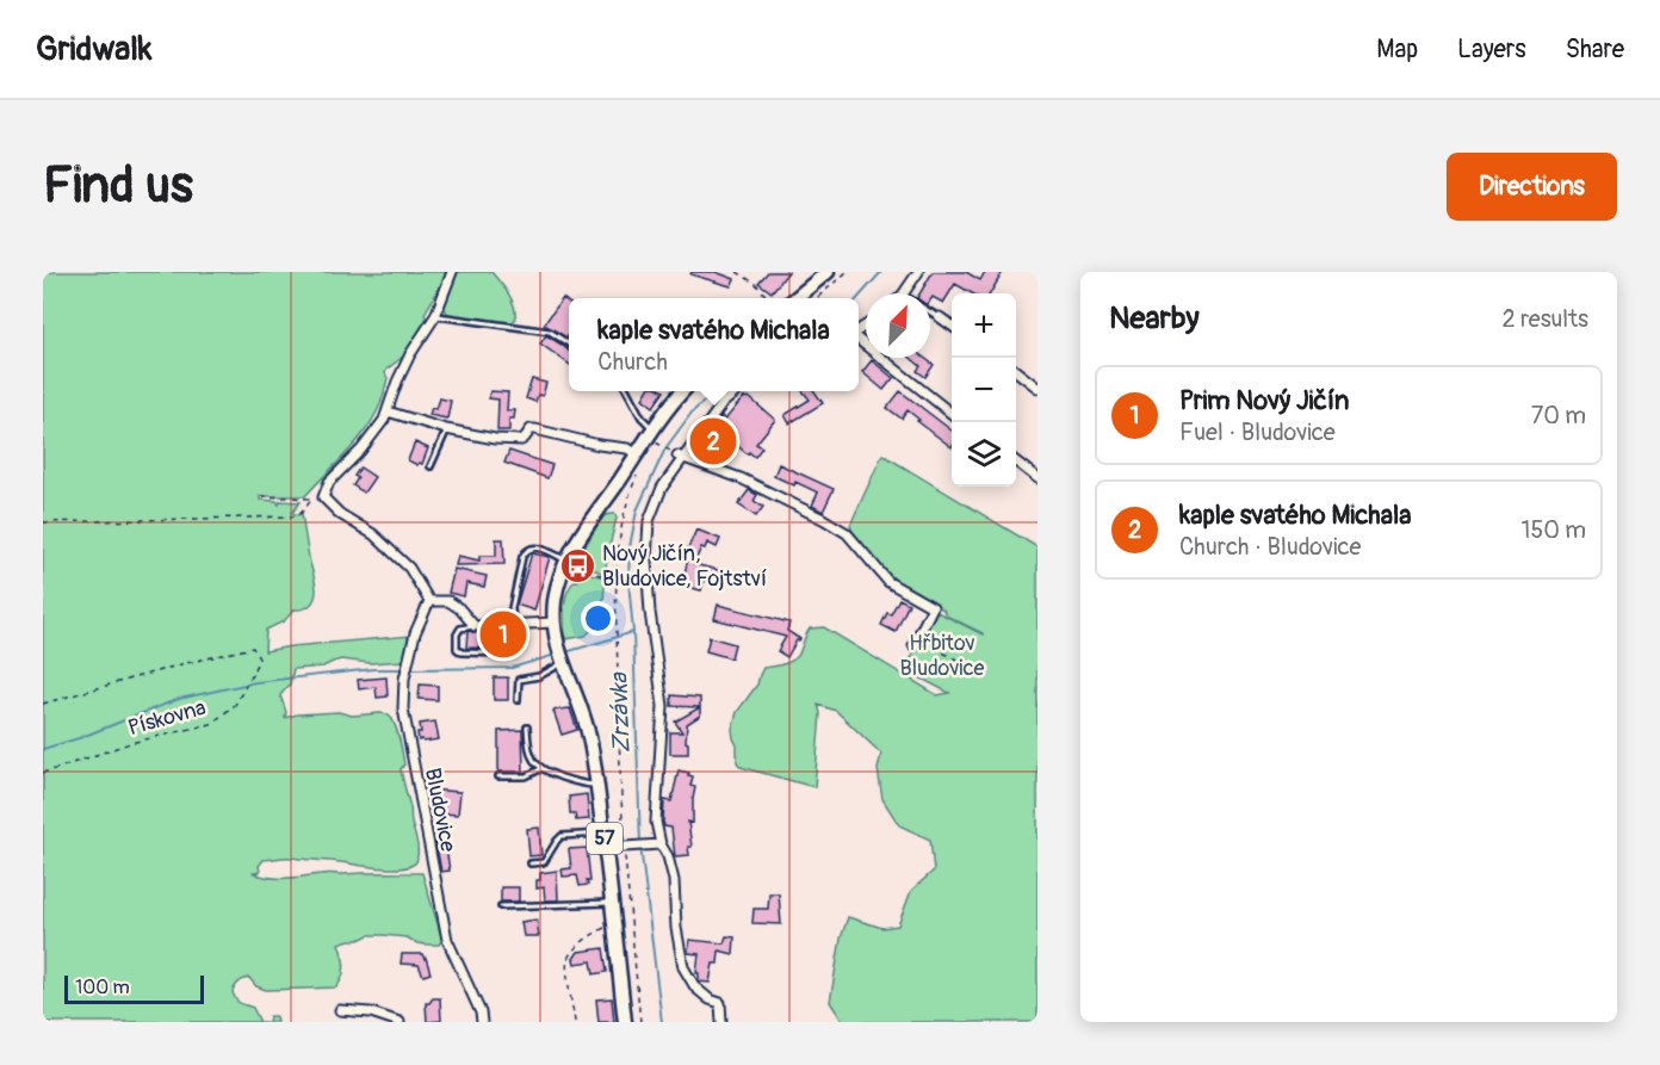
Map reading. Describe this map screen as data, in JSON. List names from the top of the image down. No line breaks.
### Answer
{"streets":{"main road":["57"],"street":["Bludovice"],"path":["Pískovna"]},"water":["Zrzávka"],"parks":["Hřbitov Bludovice"],"places":{"bus stop":["Nový Jičín, Bludovice, Fojtství"]},"scale_bar":"100 m","north":"top right","page":{"header":"Gridwalk","nav":["Map","Layers","Share"],"buttons":"Directions","title":"Find us","heading":["Nearby","2 results"],"map_buttons":["+","−"],"popup":["kaple svatého Michala","Church"],"list":[{"mark":"1","name":"Prim Nový Jičín","note":"Fuel · Bludovice","value":"70 m"},{"mark":"2","name":"kaple svatého Michala","note":"Church · Bludovice","value":"150 m"}],"pins":["2","1"],"scale":"100 m"}}
